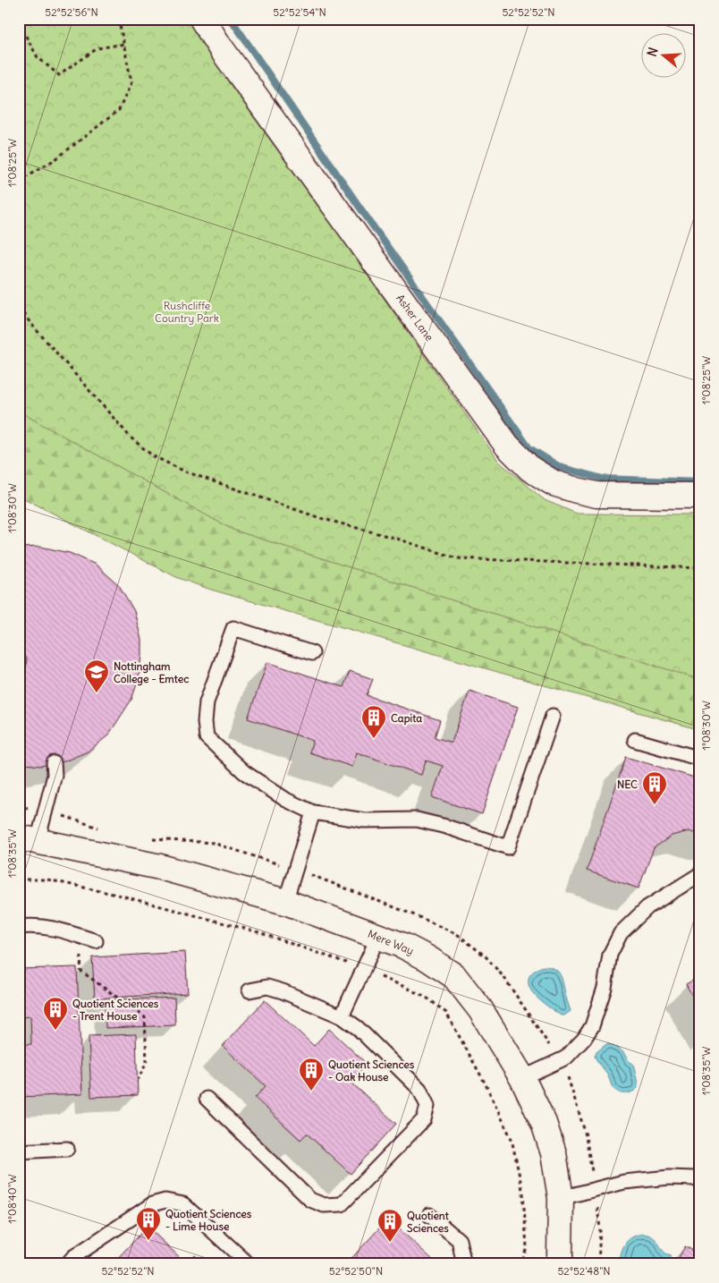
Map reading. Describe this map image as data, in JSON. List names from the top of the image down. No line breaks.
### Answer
{"streets":{"street":["Asher Lane","Mere Way"]},"parks":["Rushcliffe Country Park"],"places":{"school or university":["Nottingham College - Emtec"],"building":["Capita","NEC","Quotient Sciences - Trent House","Quotient Sciences - Oak House","Quotient Sciences - Lime House","Quotient Sciences"]},"north":"left","coordinates":["52°52'56\"N","52°52'54\"N","52°52'52\"N","1°08'25\"W","1°08'30\"W","1°08'35\"W","1°08'40\"W","52°52'50\"N","52°52'48\"N"]}
